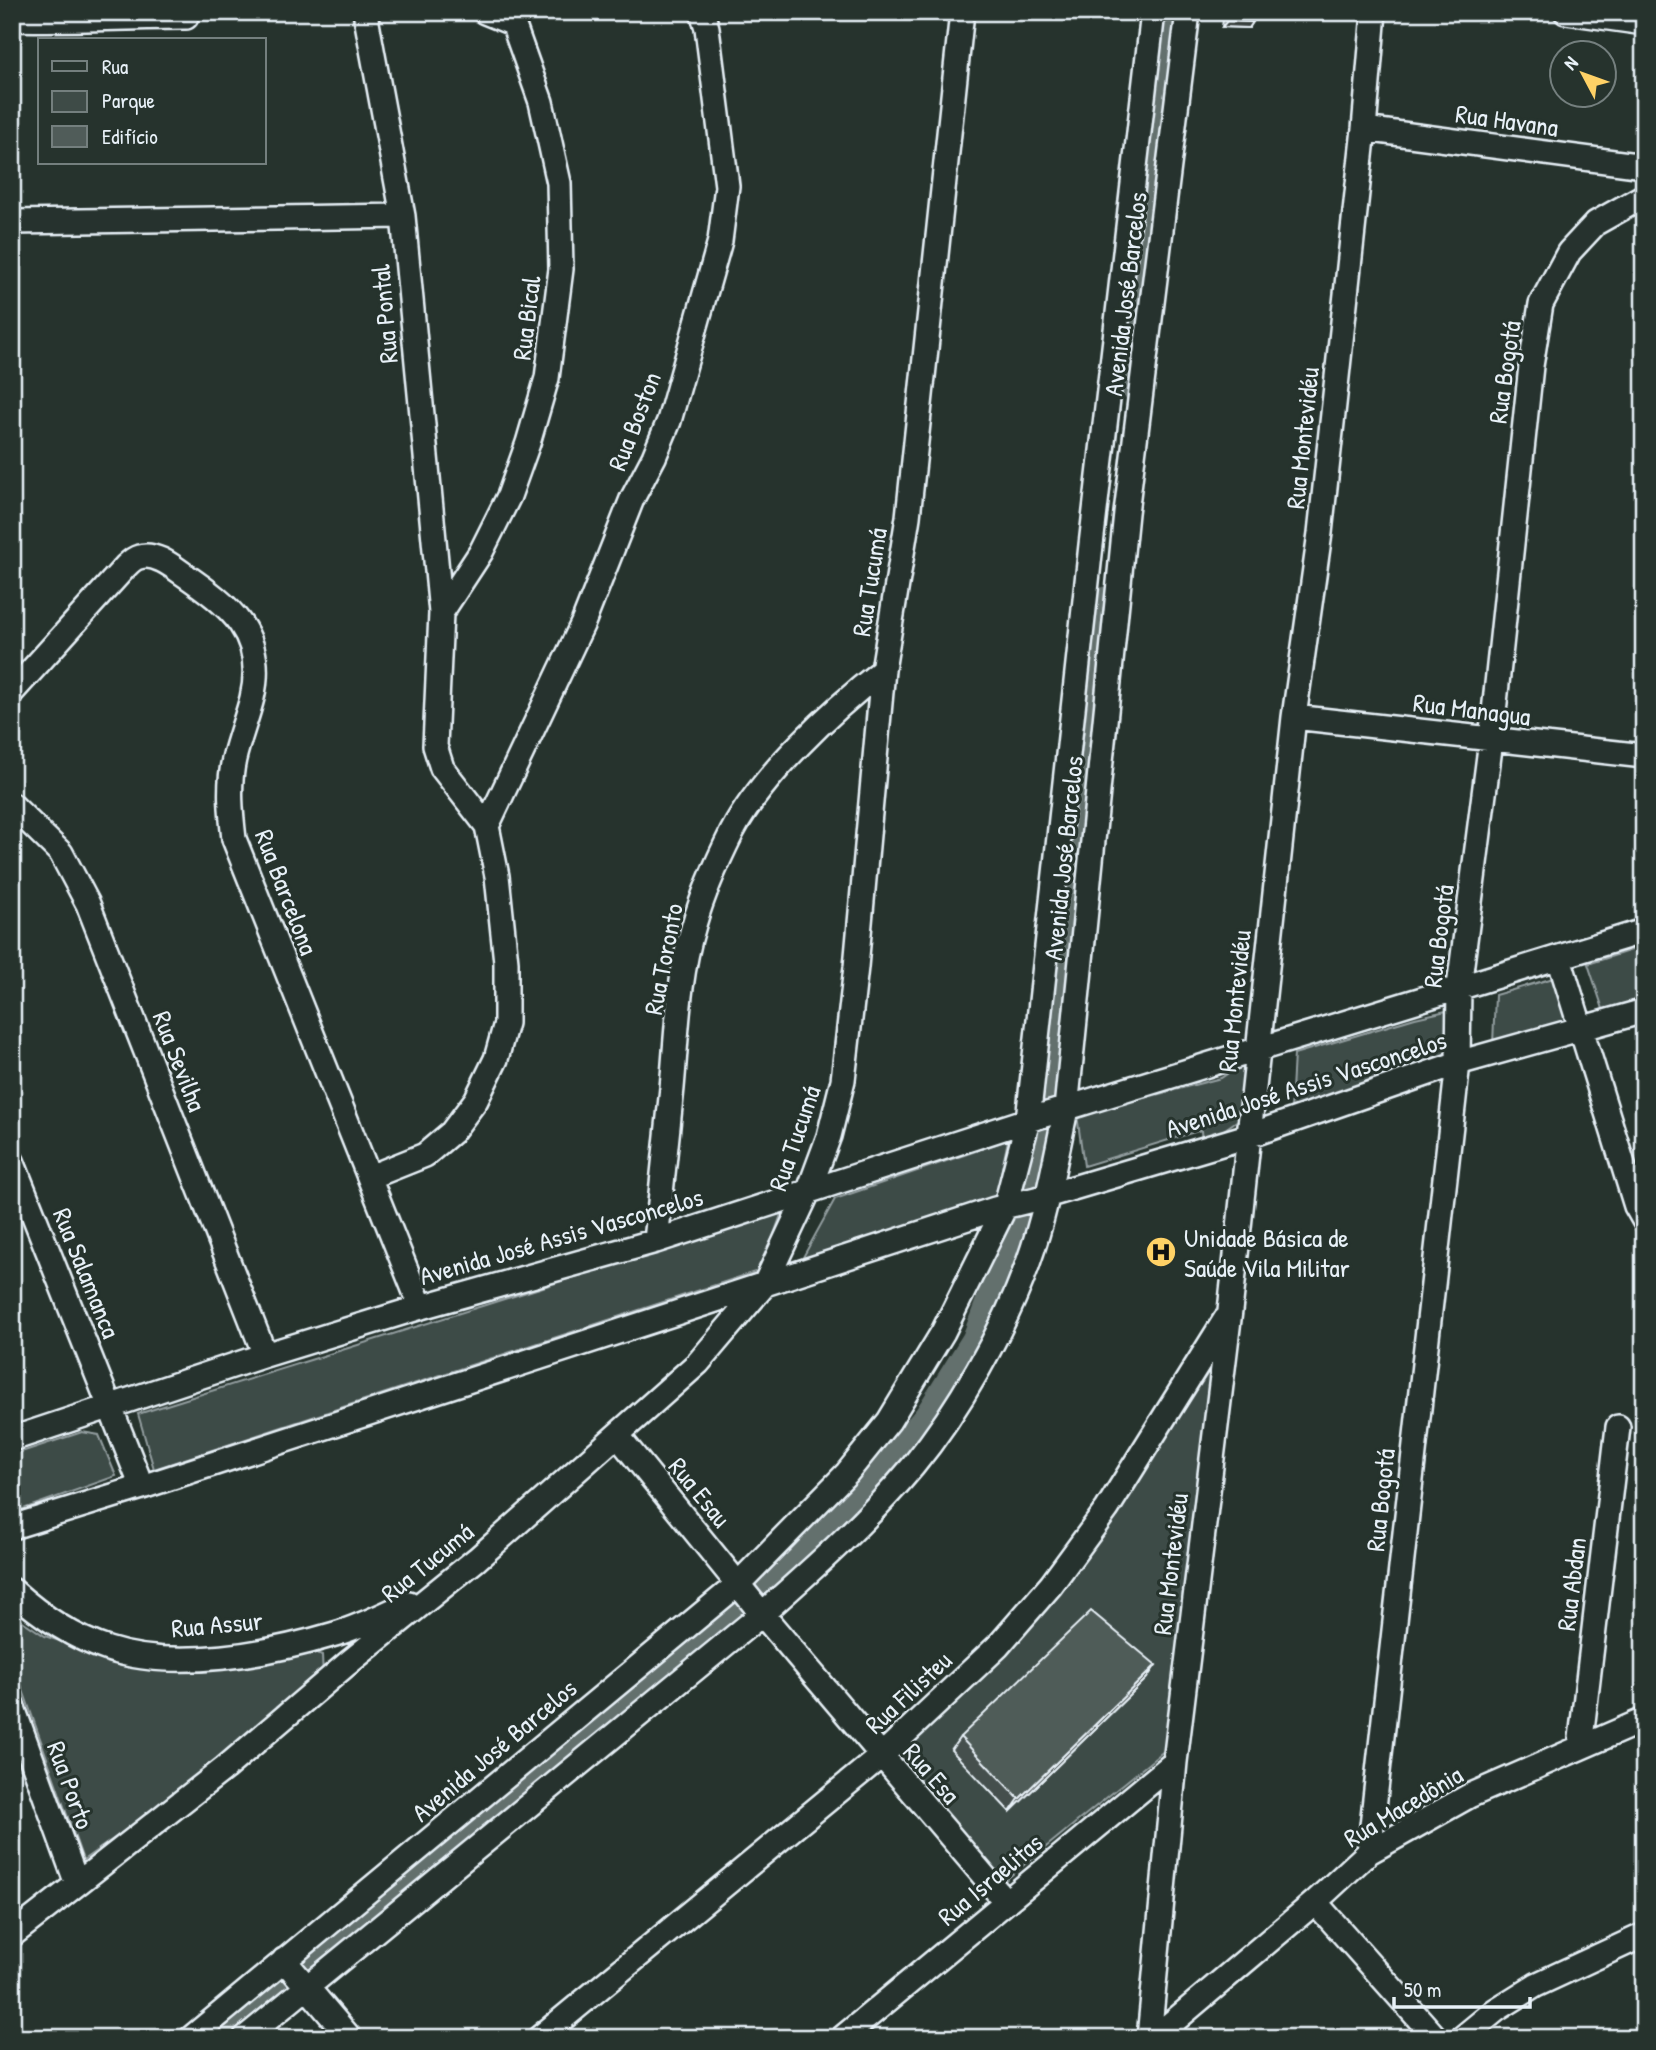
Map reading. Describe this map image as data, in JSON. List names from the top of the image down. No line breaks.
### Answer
{"streets":{"street":["Rua Havana","Avenida José Barcelos","Rua Pontal","Rua Bical","Rua Bogotá","Rua Boston","Rua Montevidéu","Rua Tucumá","Rua Managua","Rua Barcelona","Rua Toronto","Rua Sevilha","Avenida José Assis Vasconcelos","Rua Salamanca","Rua Esau","Rua Abdan","Rua Assur","Rua Filisteu","Rua Esa","Rua Porto","Rua Macedônia","Rua Israelitas"]},"crossings":[["Rua Havana","Rua Montevidéu"],["Avenida José Barcelos","Avenida José Assis Vasconcelos"],["Avenida José Barcelos","Rua Esau"],["Avenida José Barcelos","Rua Esa"],["Rua Pontal","Rua Bical"],["Rua Bogotá","Rua Managua"],["Rua Bogotá","Avenida José Assis Vasconcelos"],["Rua Bogotá","Rua Macedônia"],["Rua Montevidéu","Rua Managua"],["Rua Montevidéu","Avenida José Assis Vasconcelos"],["Rua Montevidéu","Rua Filisteu"],["Rua Montevidéu","Rua Israelitas"],["Rua Tucumá","Rua Toronto"],["Rua Tucumá","Avenida José Assis Vasconcelos"],["Rua Tucumá","Rua Esau"],["Rua Tucumá","Rua Assur"],["Rua Tucumá","Rua Porto"],["Rua Barcelona","Avenida José Assis Vasconcelos"],["Rua Toronto","Avenida José Assis Vasconcelos"],["Rua Sevilha","Avenida José Assis Vasconcelos"],["Avenida José Assis Vasconcelos","Rua Salamanca"],["Rua Esau","Rua Esa"],["Rua Abdan","Rua Macedônia"],["Rua Filisteu","Rua Esa"],["Rua Esa","Rua Israelitas"]],"places":{"hospital":["Unidade Básica de Saúde Vila Militar"]},"legend":["Rua","Parque","Edifício"],"scale_bar":"50 m","north":"top left"}
